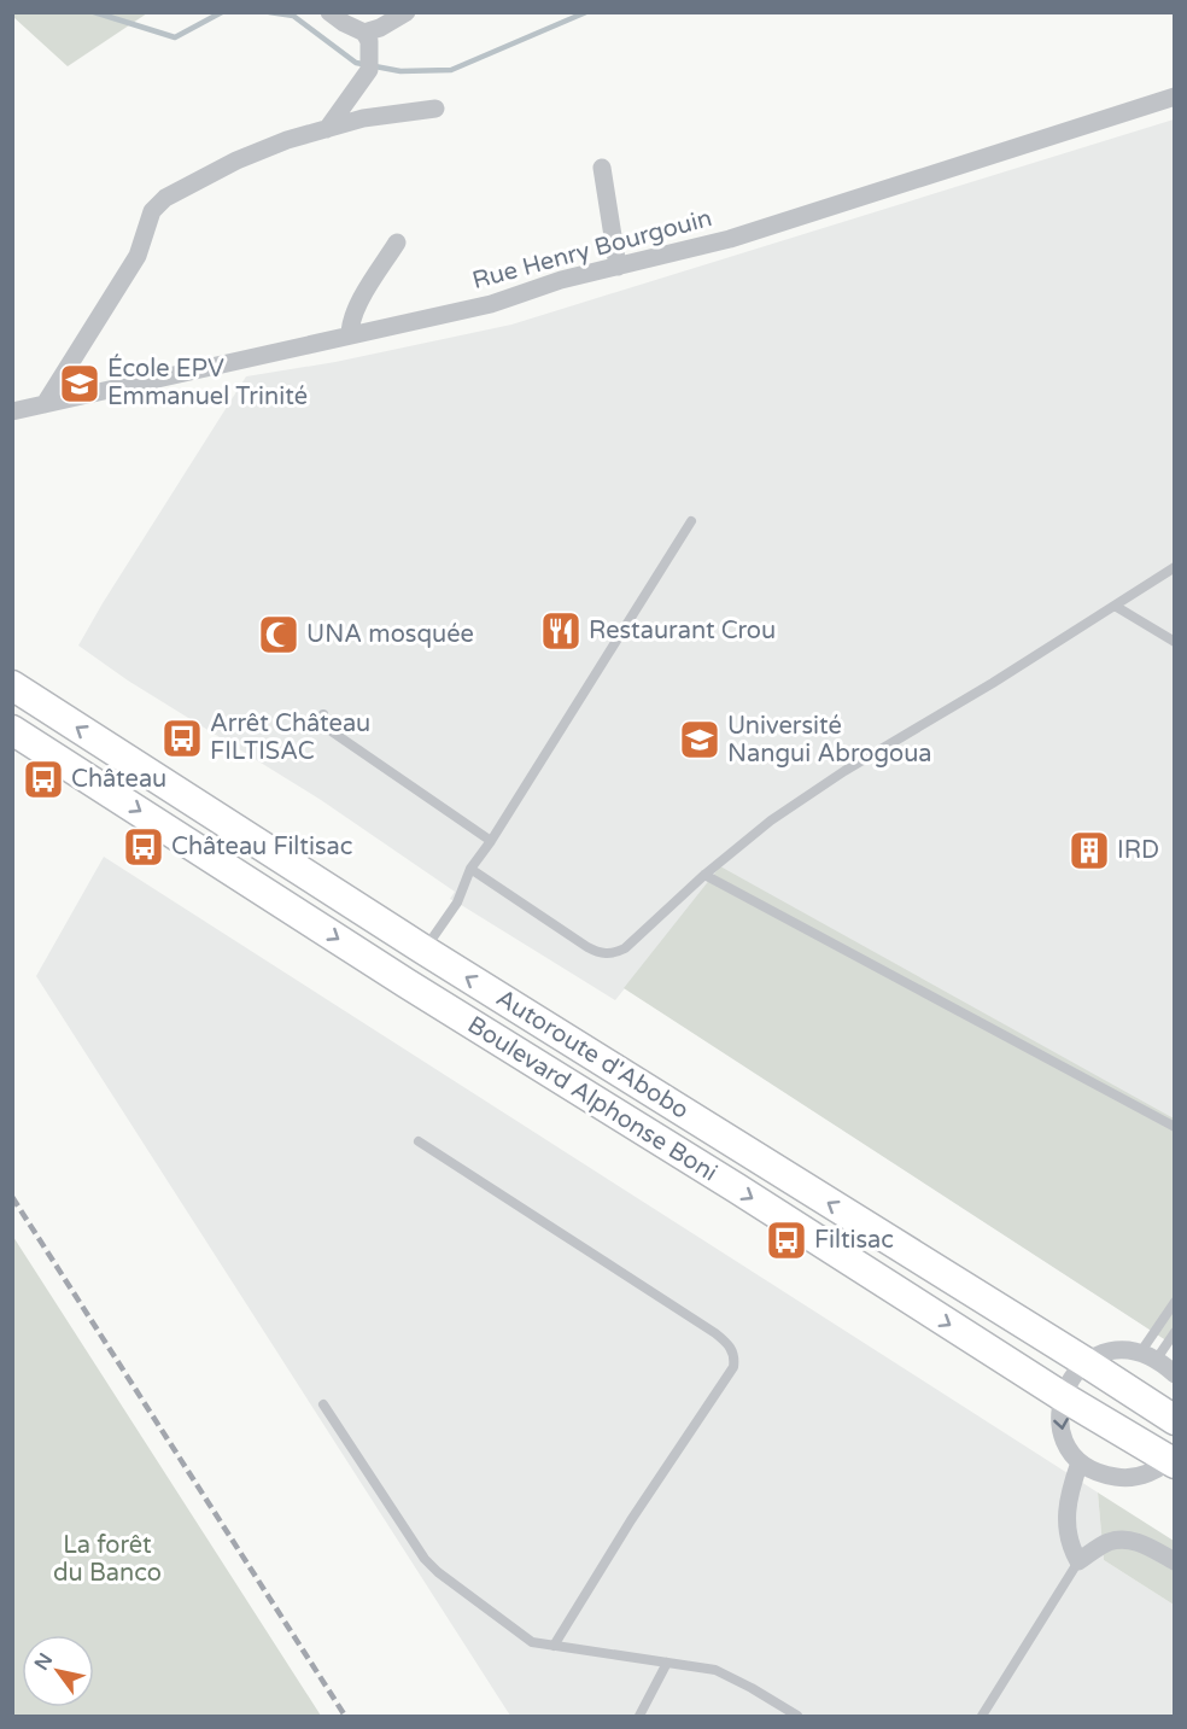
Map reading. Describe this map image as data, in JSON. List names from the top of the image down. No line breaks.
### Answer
{"streets":{"main road":["Autoroute d'Abobo","Boulevard Alphonse Boni"],"street":["Rue Henry Bourgouin"]},"one_way":["Autoroute d'Abobo","Boulevard Alphonse Boni"],"parks":["La forêt du Banco"],"places":{"school or university":["École EPV Emmanuel Trinité","Université Nangui Abrogoua"],"restaurant":["Restaurant Crou"],"mosque":["UNA mosquée"],"bus stop":["Arrêt Château FILTISAC","Château","Château Filtisac","Filtisac"],"building":["IRD"]},"north":"top left"}
